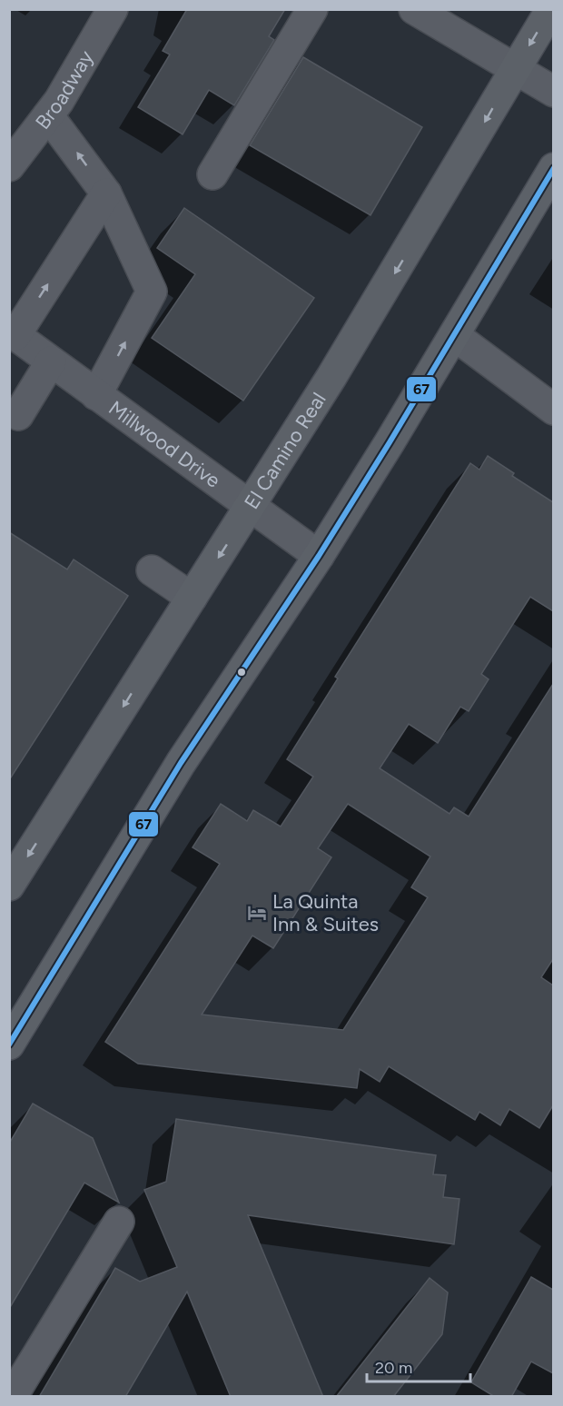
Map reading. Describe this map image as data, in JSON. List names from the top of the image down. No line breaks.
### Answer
{"streets":{"main road":["El Camino Real"],"street":["Broadway","Millwood Drive"]},"crossings":[["Millwood Drive","El Camino Real"]],"places":{"hotel":["La Quinta Inn & Suites"]},"lines":["transit line 67"],"scale_bar":"20 m"}
